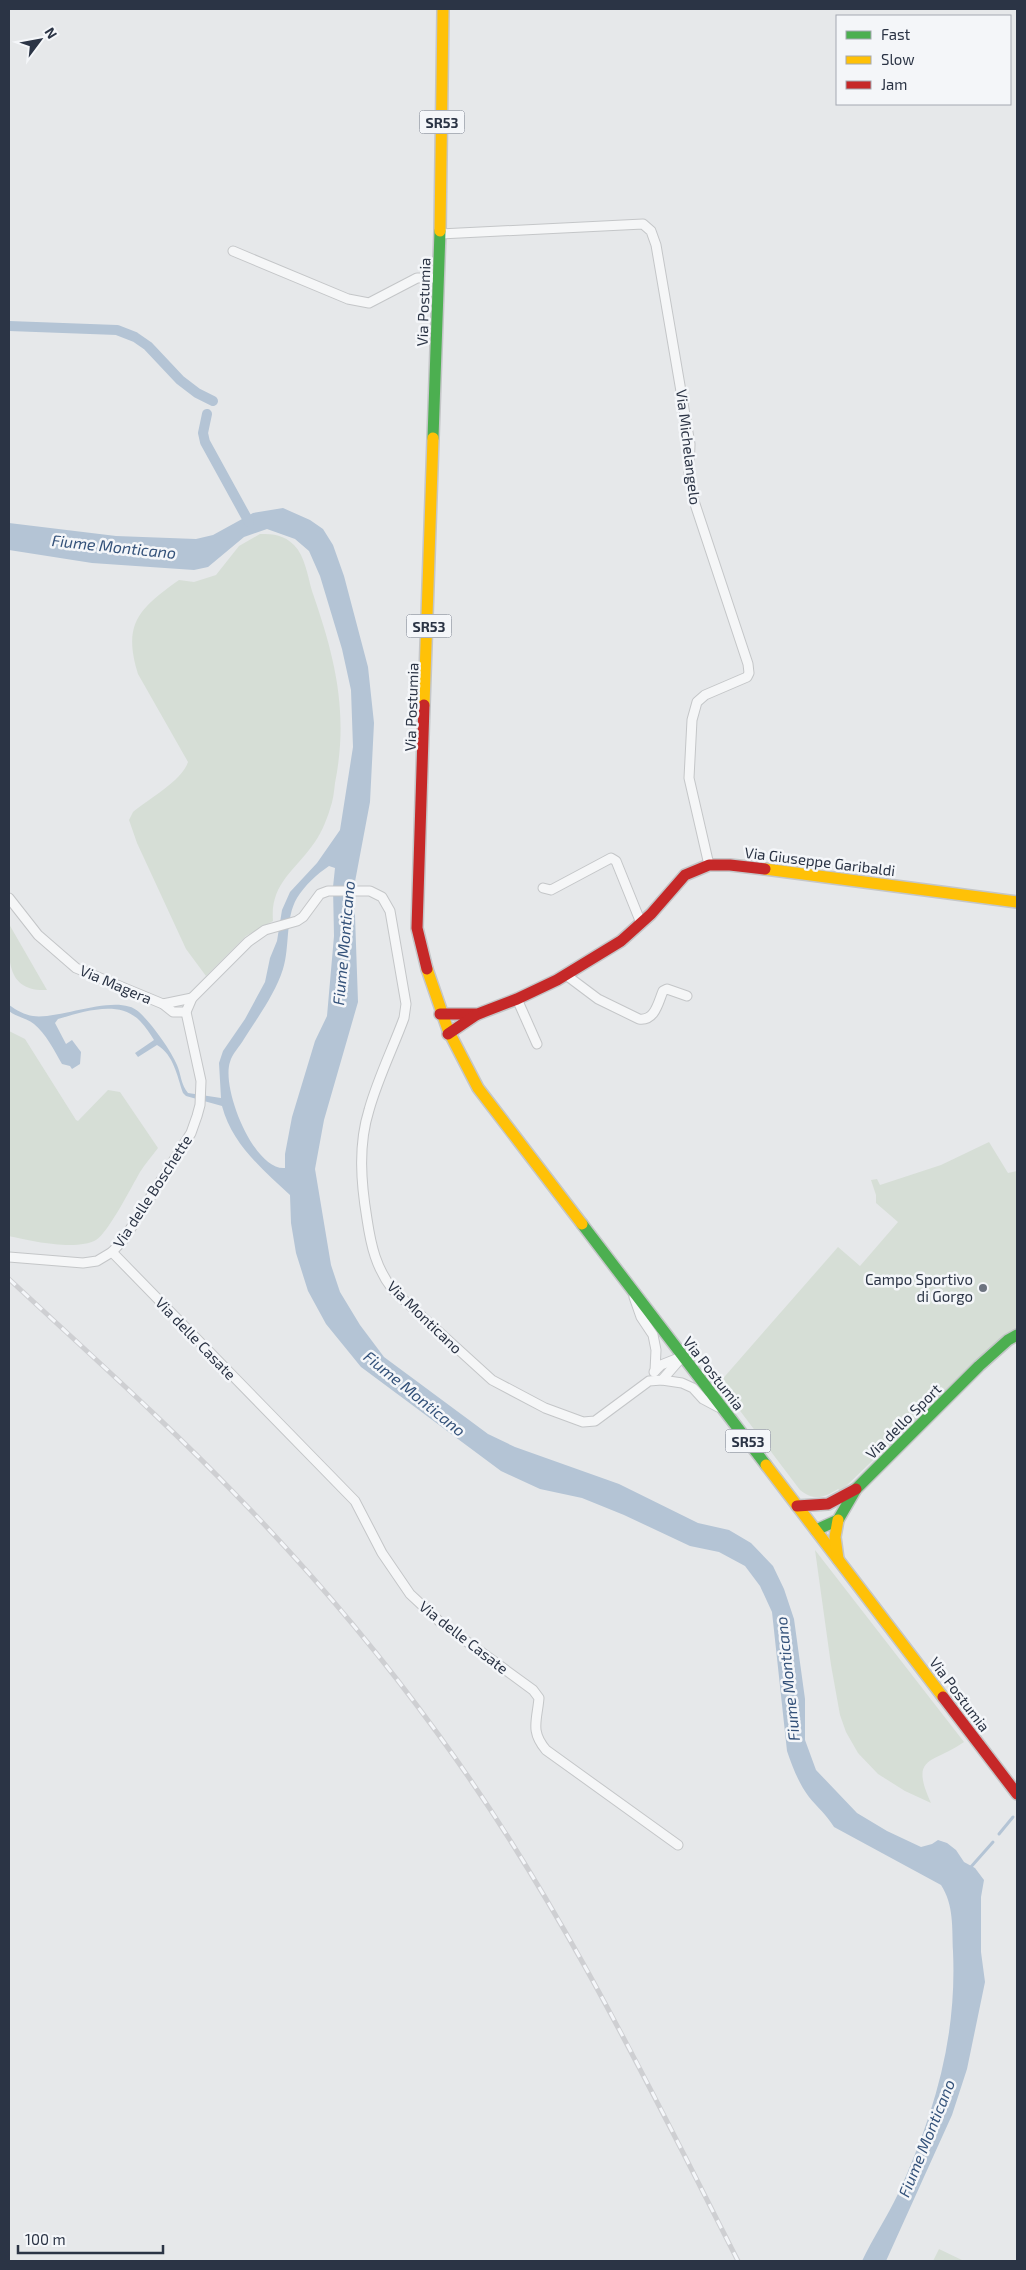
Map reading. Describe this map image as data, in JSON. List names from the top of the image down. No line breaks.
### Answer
{"streets":{"main road":["SR53","Via Postumia","Via Giuseppe Garibaldi","Via dello Sport"],"street":["Via Michelangelo","Via Magera","Via delle Boschette","Via Monticano","Via delle Casate"]},"crossings":[["SR53","Via Postumia"],["SR53","Via Michelangelo"],["Via Postumia","Via Michelangelo"],["Via Postumia","Via Giuseppe Garibaldi"],["Via Michelangelo","Via Giuseppe Garibaldi"],["Via Magera","Via delle Boschette"],["Via Magera","Via Monticano"],["Via delle Boschette","Via delle Casate"]],"water":["Fiume Monticano"],"places":["Campo Sportivo di Gorgo"],"legend":["Fast","Slow","Jam"],"scale_bar":"100 m","north":"top right"}
